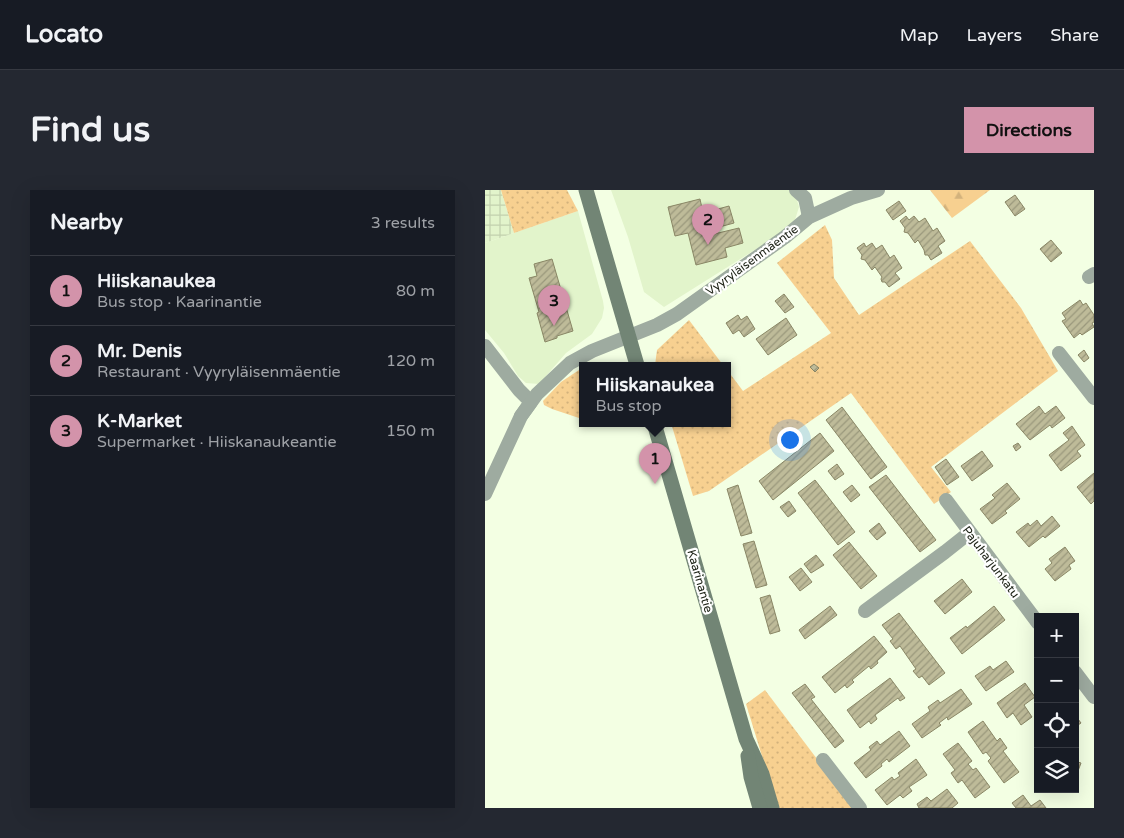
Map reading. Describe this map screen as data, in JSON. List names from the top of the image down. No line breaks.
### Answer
{"streets":{"main road":["Kaarinantie"],"street":["Vyyryläisenmäentie","Pajuharjunkatu"]},"page":{"header":"Locato","nav":["Map","Layers","Share"],"buttons":"Directions","title":"Find us","heading":["Nearby","3 results"],"pins":["2","3","1"],"list":[{"mark":"1","name":"Hiiskanaukea","note":"Bus stop · Kaarinantie","value":"80 m"},{"mark":"2","name":"Mr. Denis","note":"Restaurant · Vyyryläisenmäentie","value":"120 m"},{"mark":"3","name":"K-Market","note":"Supermarket · Hiiskanaukeantie","value":"150 m"}],"popup":["Hiiskanaukea","Bus stop"],"map_buttons":["+","−"]}}
